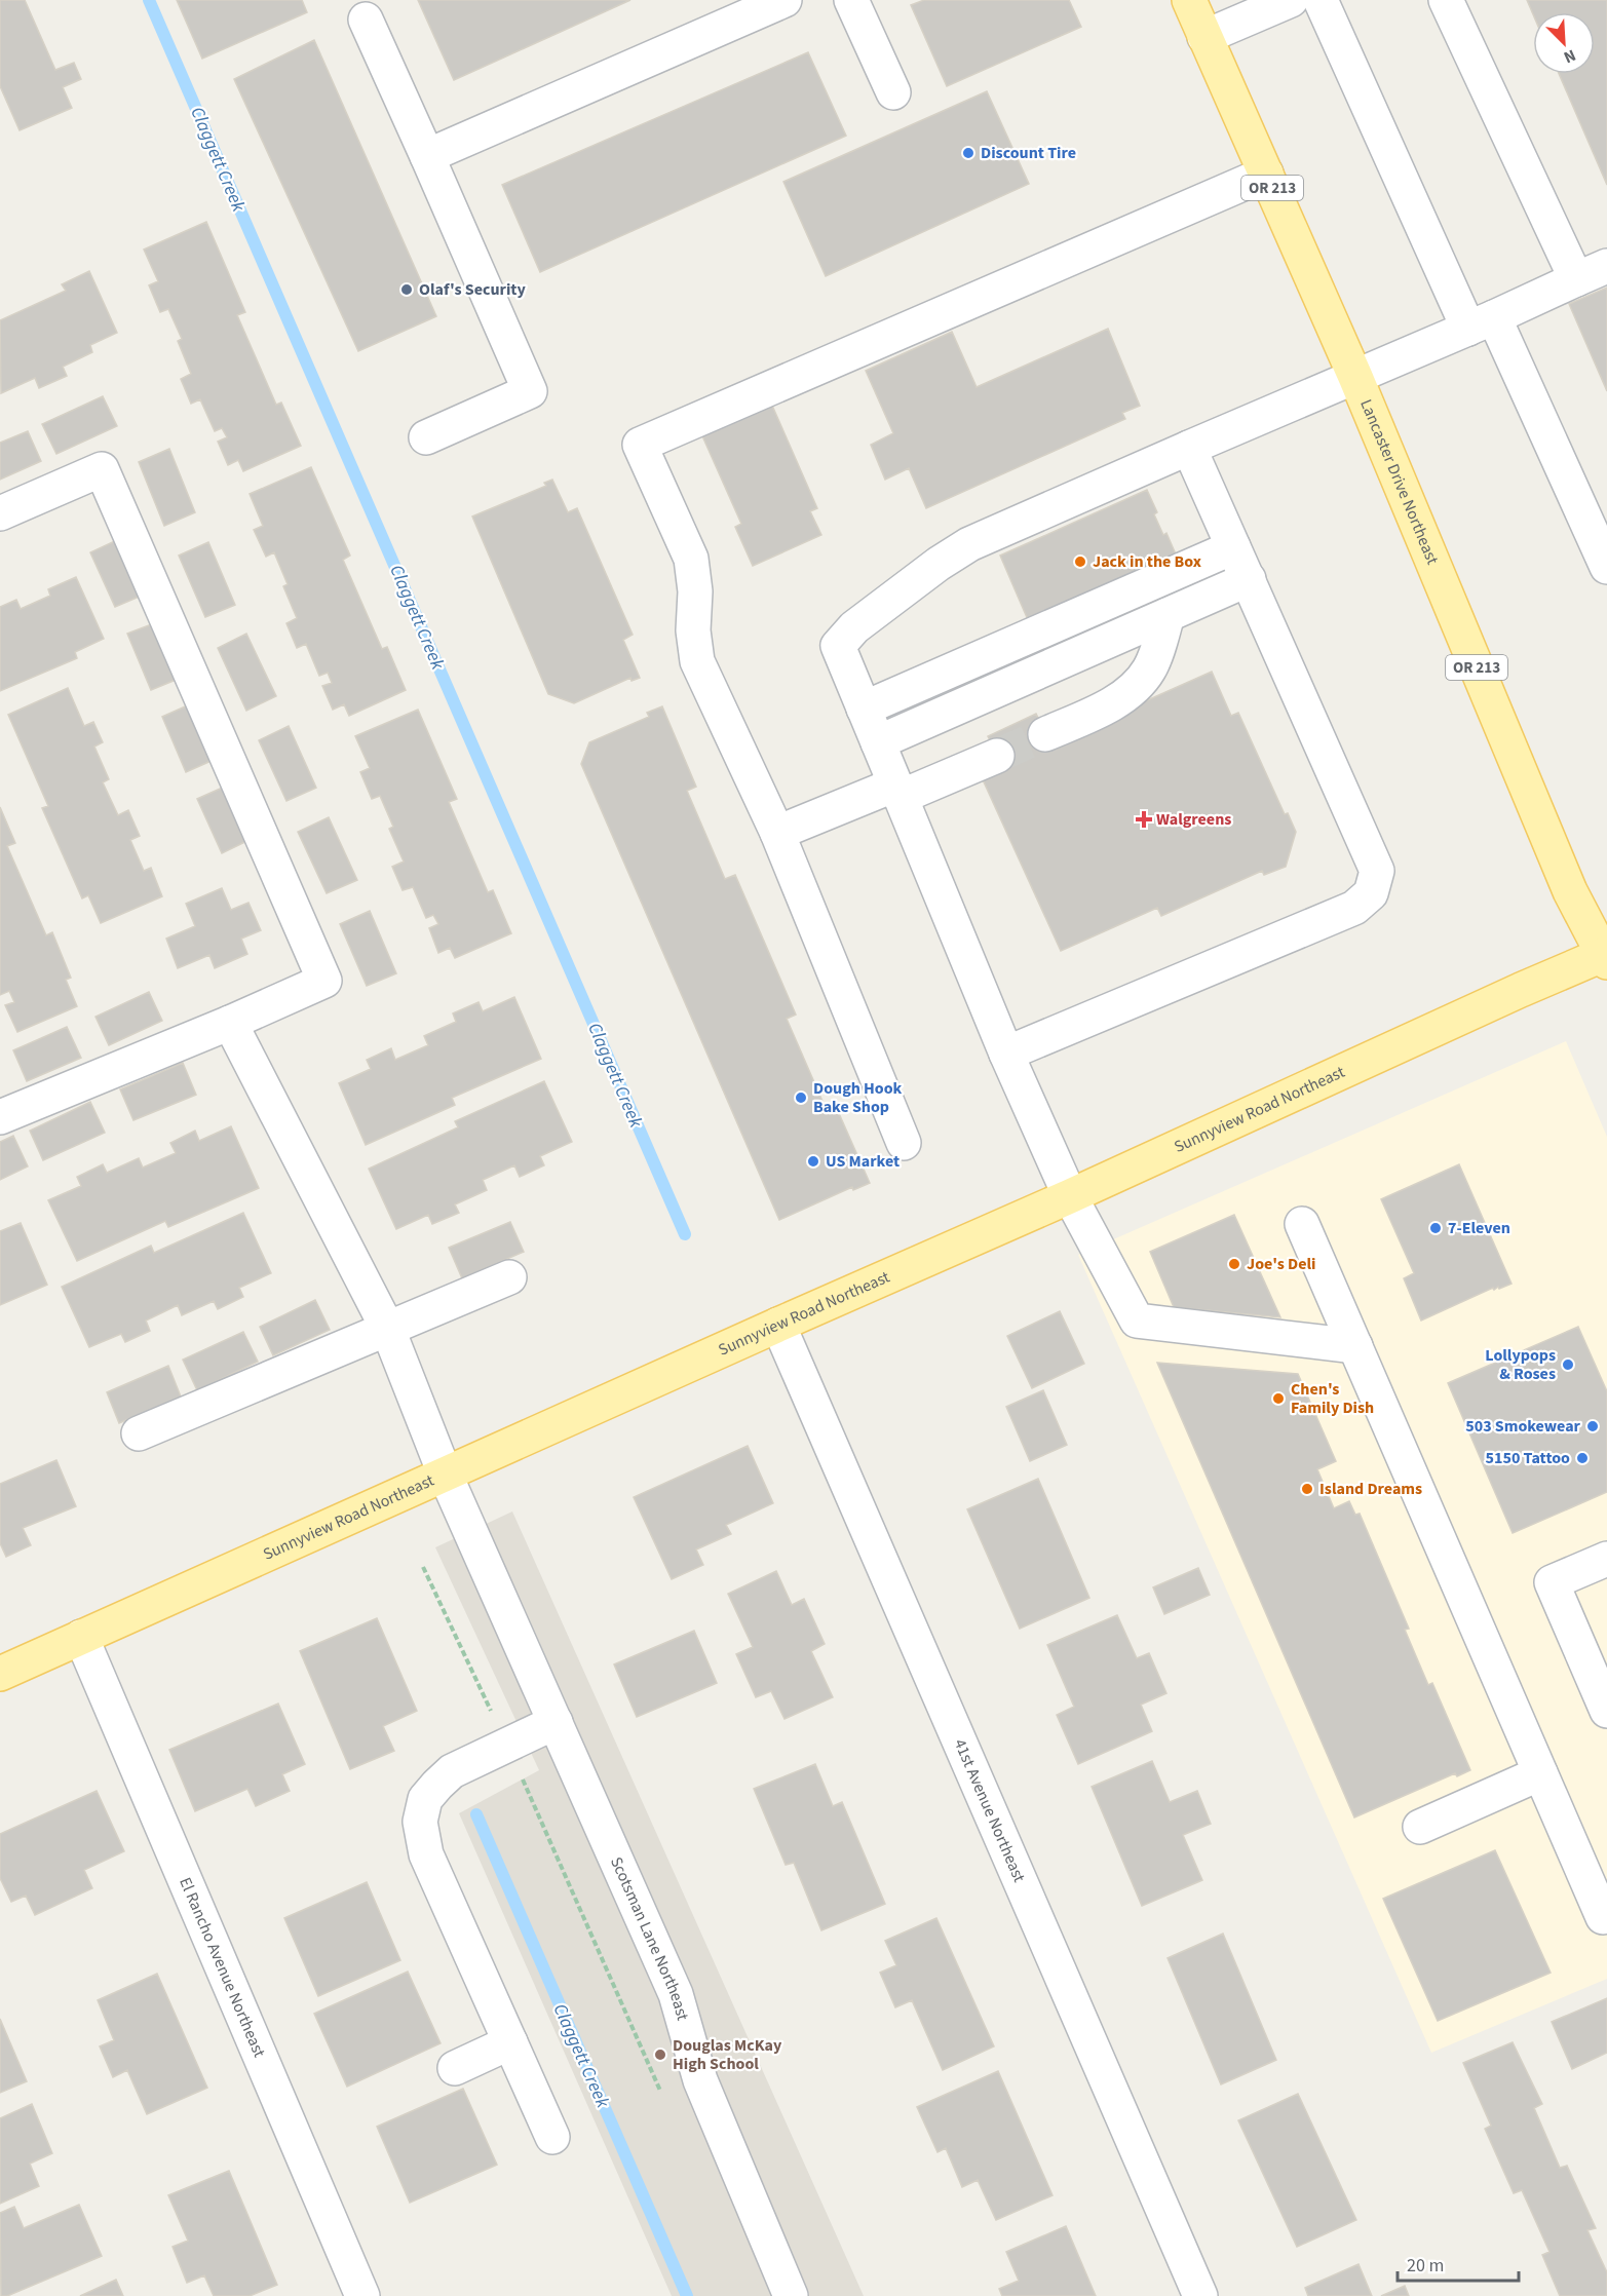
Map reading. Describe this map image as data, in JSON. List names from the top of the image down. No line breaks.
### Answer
{"streets":{"main road":["OR 213","Lancaster Drive Northeast","Sunnyview Road Northeast"],"street":["41st Avenue Northeast","Scotsman Lane Northeast","El Rancho Avenue Northeast"]},"crossings":[["Lancaster Drive Northeast","Sunnyview Road Northeast"],["Sunnyview Road Northeast","41st Avenue Northeast"],["Sunnyview Road Northeast","Scotsman Lane Northeast"],["Sunnyview Road Northeast","El Rancho Avenue Northeast"]],"water":["Claggett Creek"],"places":{"other":["Discount Tire","Olaf's Security","Jack in the Box","Dough Hook Bake Shop","US Market","7-Eleven","Joe's Deli","Lollypops & Roses","Chen's Family Dish","503 Smokewear","5150 Tattoo","Island Dreams","Douglas McKay High School"],"health":["Walgreens"]},"scale_bar":"20 m","north":"bottom right"}
